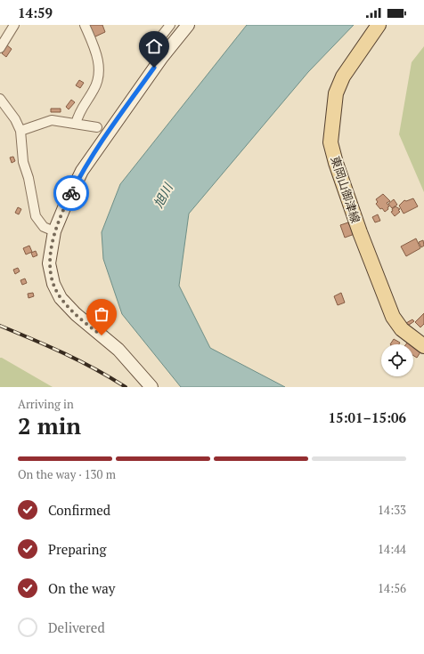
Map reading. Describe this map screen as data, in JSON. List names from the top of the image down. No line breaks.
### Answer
{"streets":{"main road":["東岡山御津線"]},"water":["旭川"],"page":{"status":"14:59","heading":["2 min","Arriving in","15:01–15:06"],"bar":"On the way · 130 m","list":[["Confirmed","14:33"],["Preparing","14:44"],["On the way","14:56"],"Delivered"]}}
